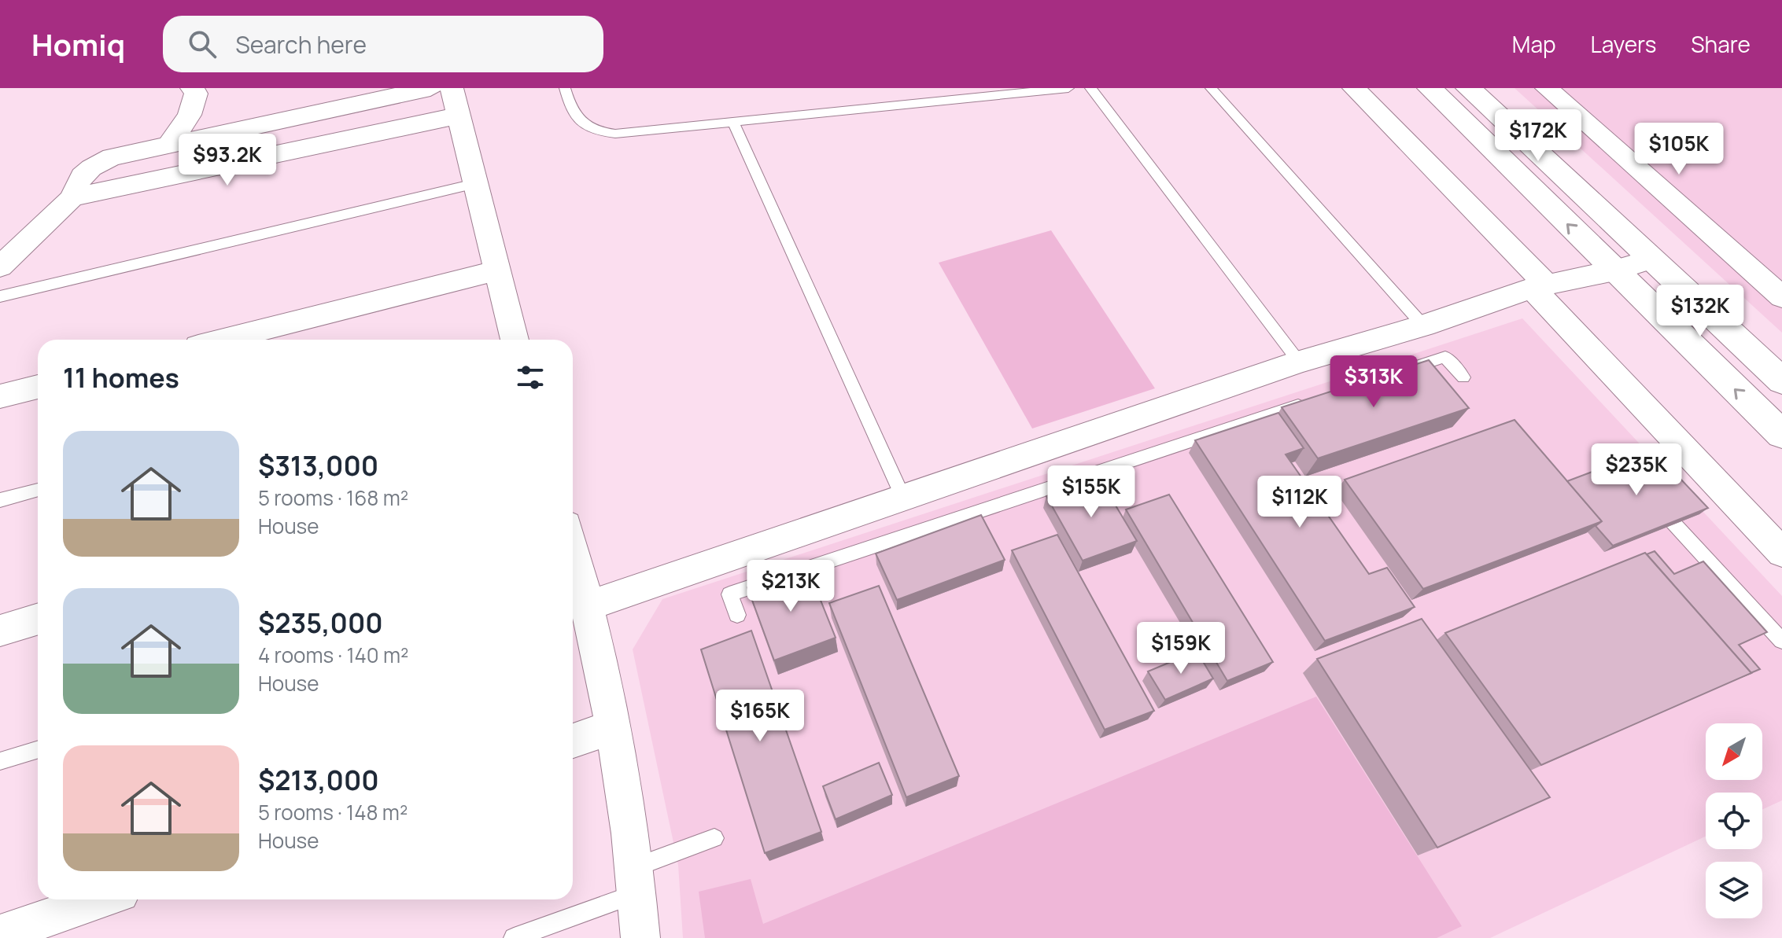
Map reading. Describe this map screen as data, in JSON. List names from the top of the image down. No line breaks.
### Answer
{"north":"bottom left","page":{"header":"Homiq","search":"Search here","nav":["Map","Layers","Share"],"price":["$172K","$105K","$93.2K","$132K","$313K","$235K","$155K","$112K","$213K","$159K","$165K"],"heading":"11 homes","list":[{"name":"$313,000","note":"5 rooms · 168 m² · House"},{"name":"$235,000","note":"4 rooms · 140 m² · House"},{"name":"$213,000","note":"5 rooms · 148 m² · House"}]}}
